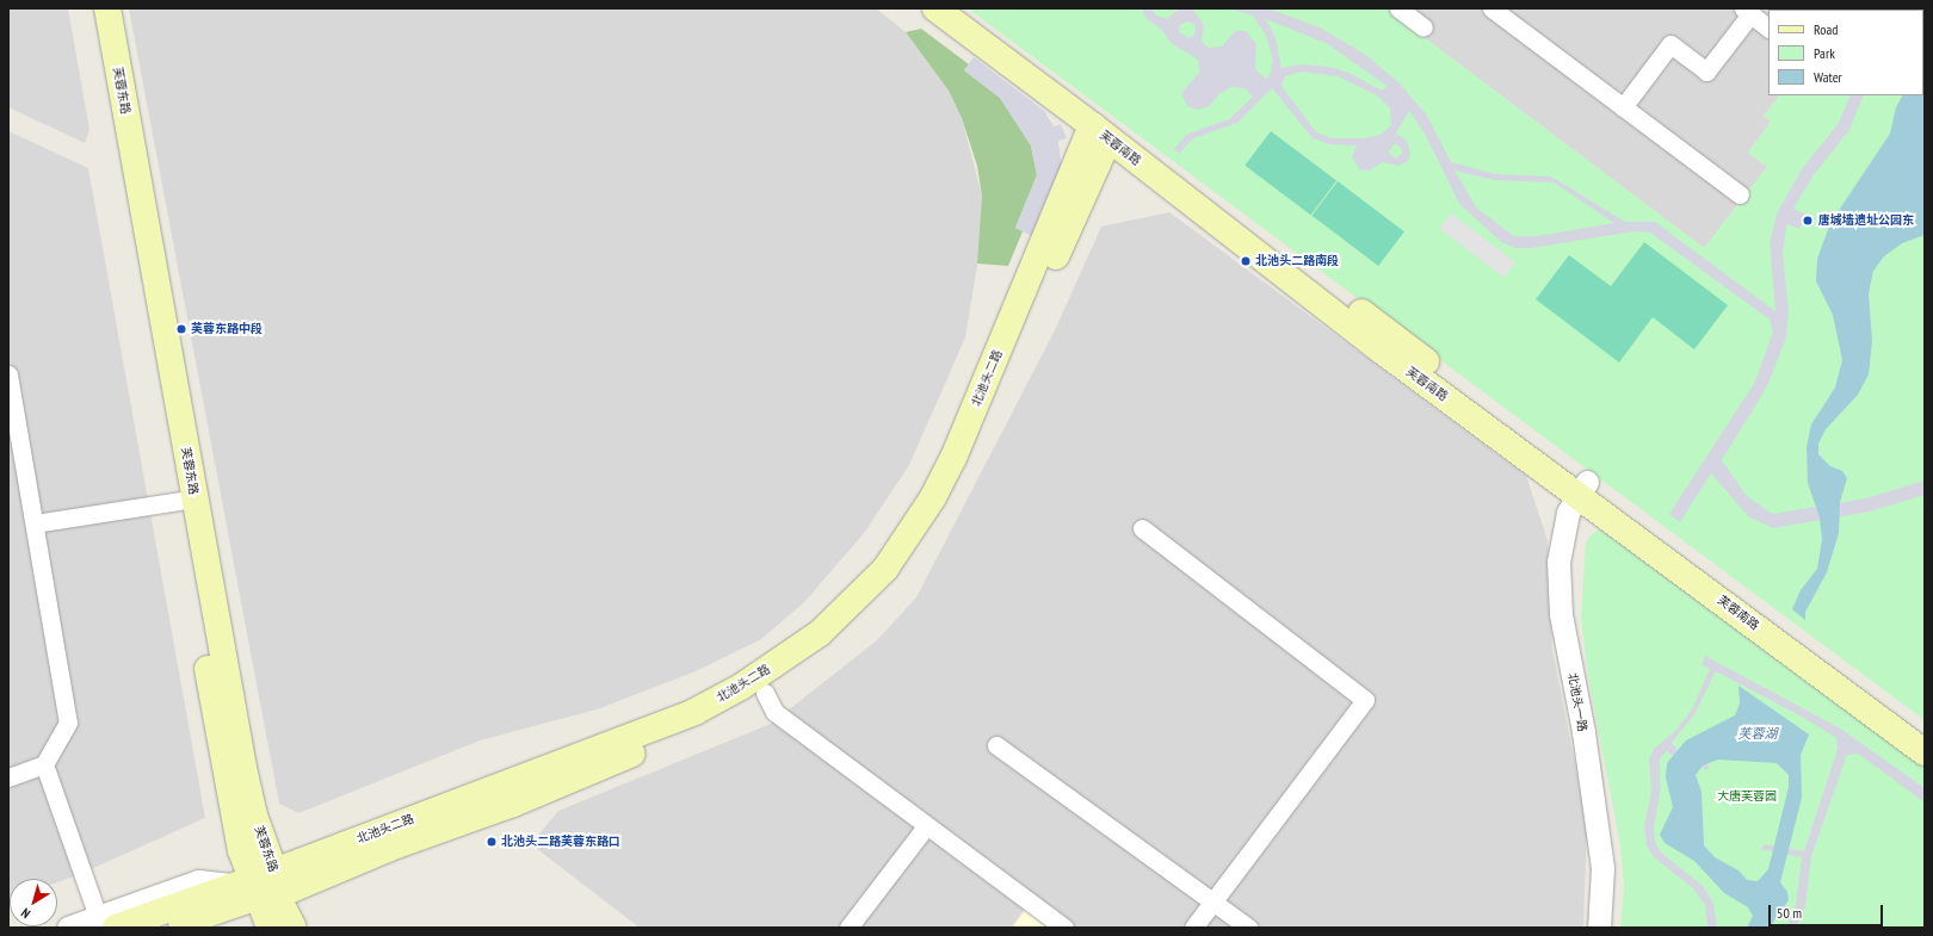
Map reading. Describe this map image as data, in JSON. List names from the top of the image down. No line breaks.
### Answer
{"streets":{"main road":["芙蓉东路","芙蓉南路","北池头二路"],"street":["北池头一路"]},"crossings":[["芙蓉东路","北池头二路"],["芙蓉南路","北池头二路"],["芙蓉南路","北池头一路"]],"water":["芙蓉湖"],"parks":["大唐芙蓉园"],"places":["唐城墙遗址公园东","北池头二路南段","芙蓉东路中段","北池头二路芙蓉东路口"],"legend":["Road","Park","Water"],"scale_bar":"50 m","north":"bottom left"}
